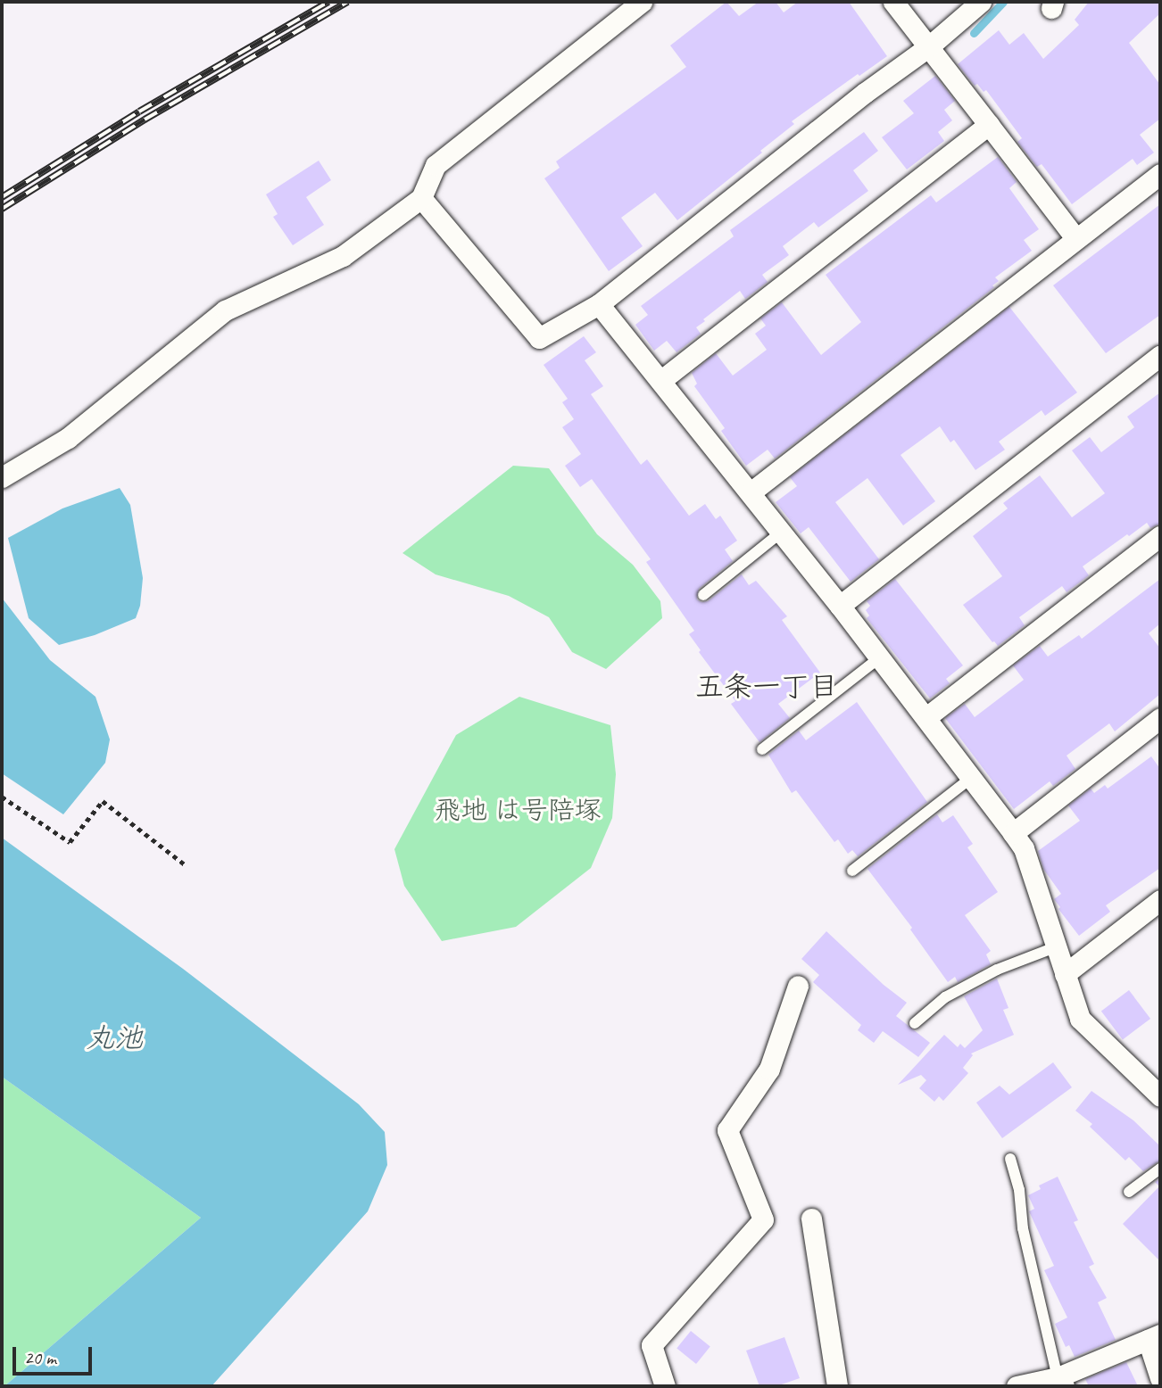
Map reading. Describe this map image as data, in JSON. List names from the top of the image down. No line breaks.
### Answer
{"districts":["五条一丁目"],"water":["丸池"],"parks":["飛地 は号陪塚"],"scale_bar":"20 m"}
